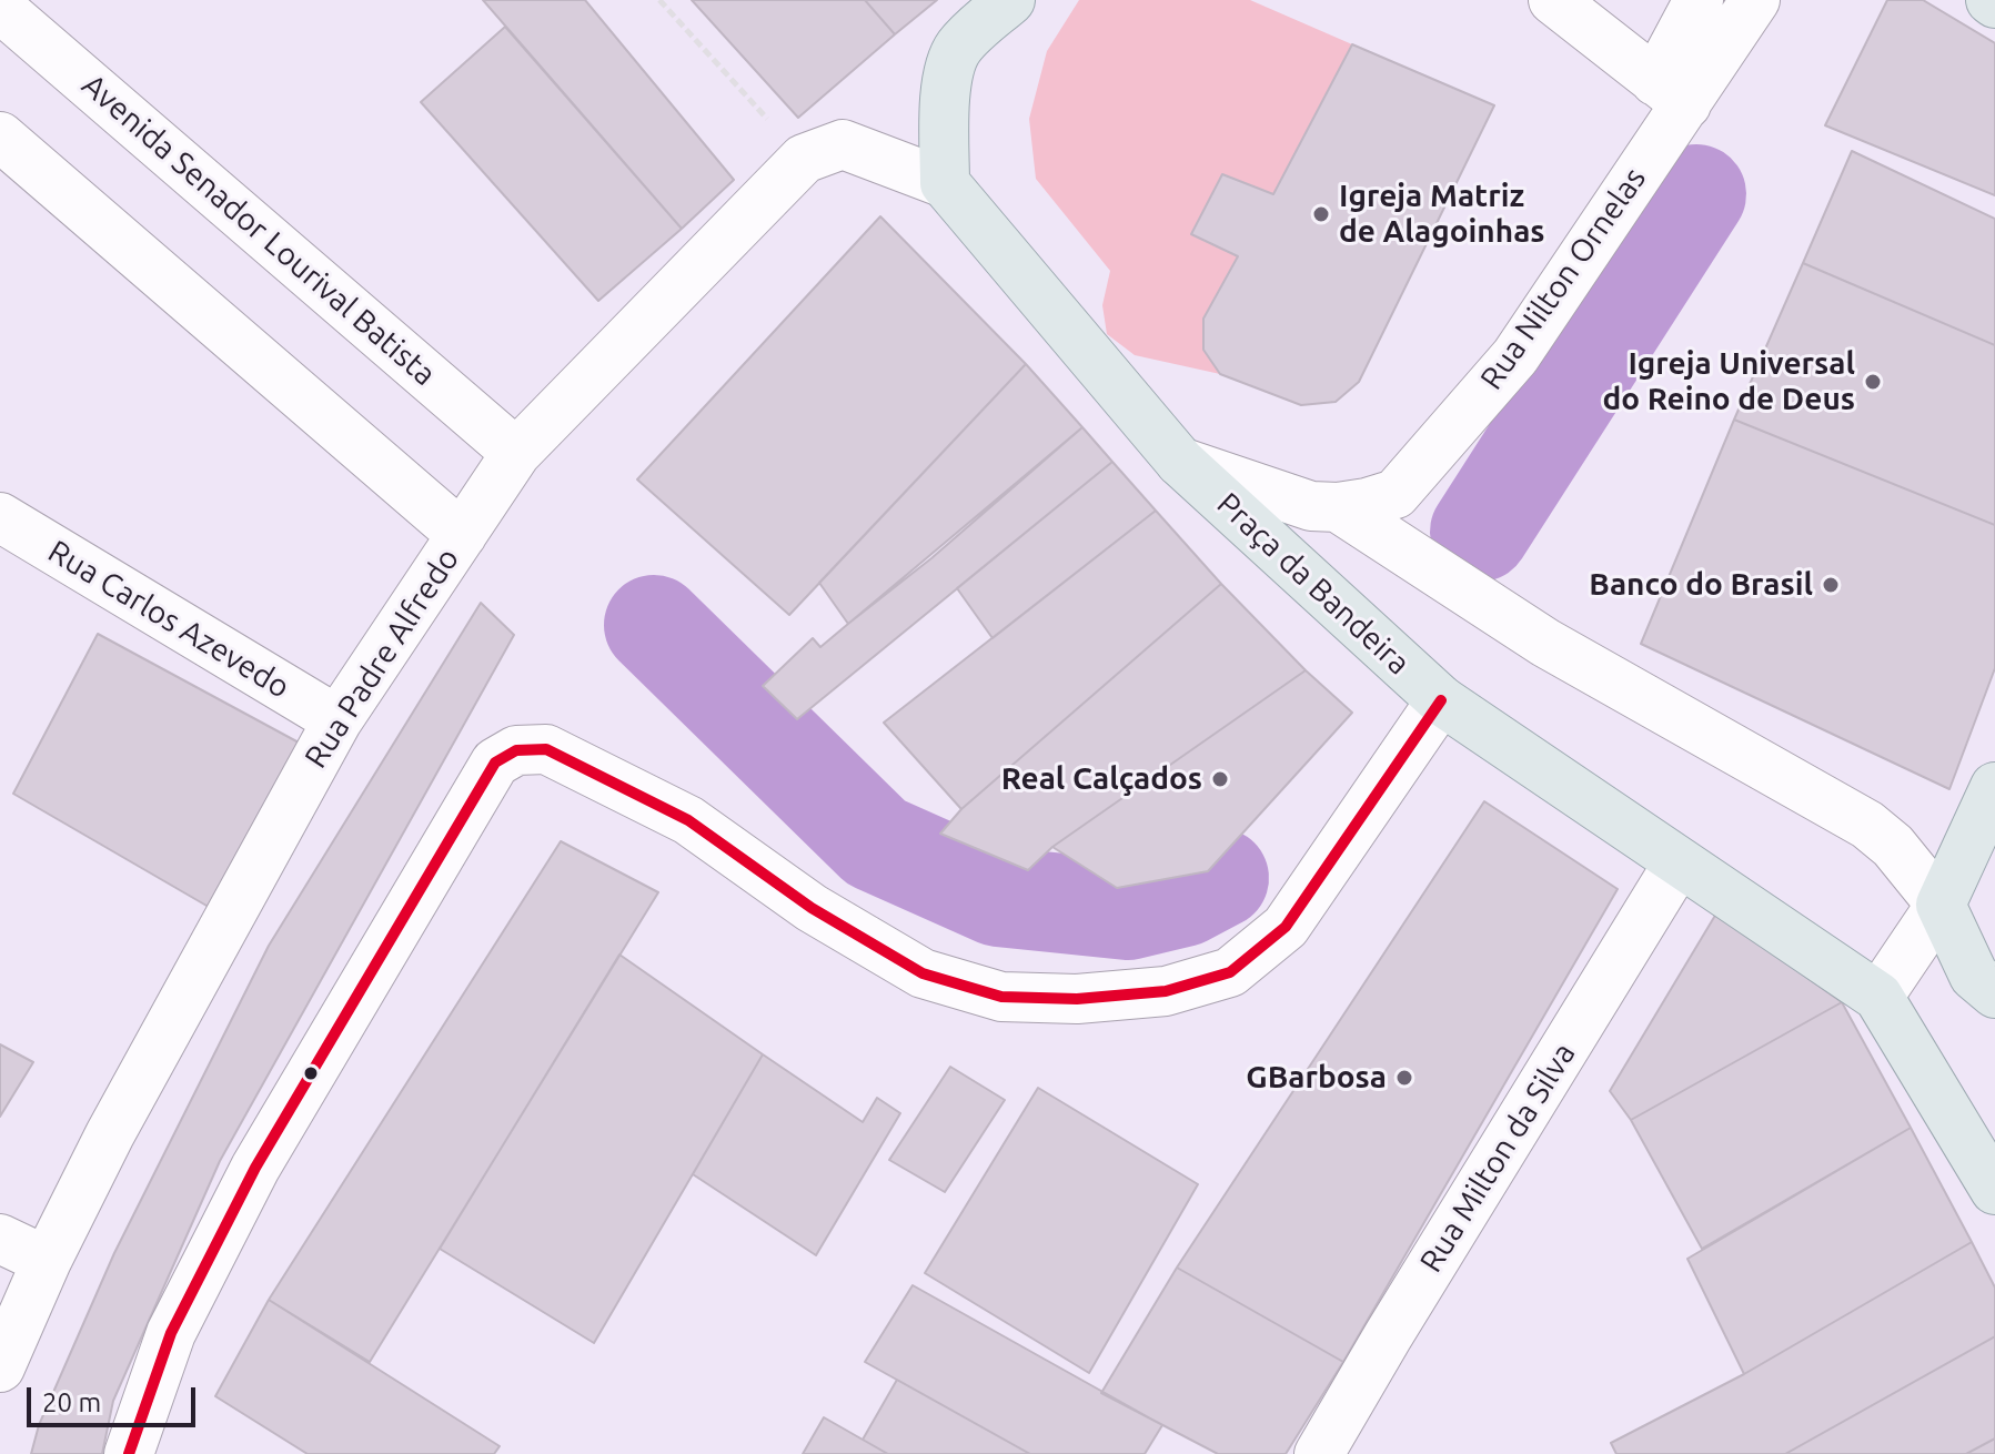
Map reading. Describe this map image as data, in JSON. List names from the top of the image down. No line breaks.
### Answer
{"streets":{"main road":["Praça da Bandeira"],"street":["Avenida Senador Lourival Batista","Rua Nilton Ornelas","Rua Carlos Azevedo","Rua Padre Alfredo","Rua Milton da Silva"]},"crossings":[["Avenida Senador Lourival Batista","Rua Padre Alfredo"],["Rua Nilton Ornelas","Praça da Bandeira"],["Praça da Bandeira","Rua Padre Alfredo"],["Praça da Bandeira","Rua Milton da Silva"],["Rua Carlos Azevedo","Rua Padre Alfredo"]],"places":["Igreja Matriz de Alagoinhas","Igreja Universal do Reino de Deus","Banco do Brasil","Real Calçados","GBarbosa"],"scale_bar":"20 m"}
